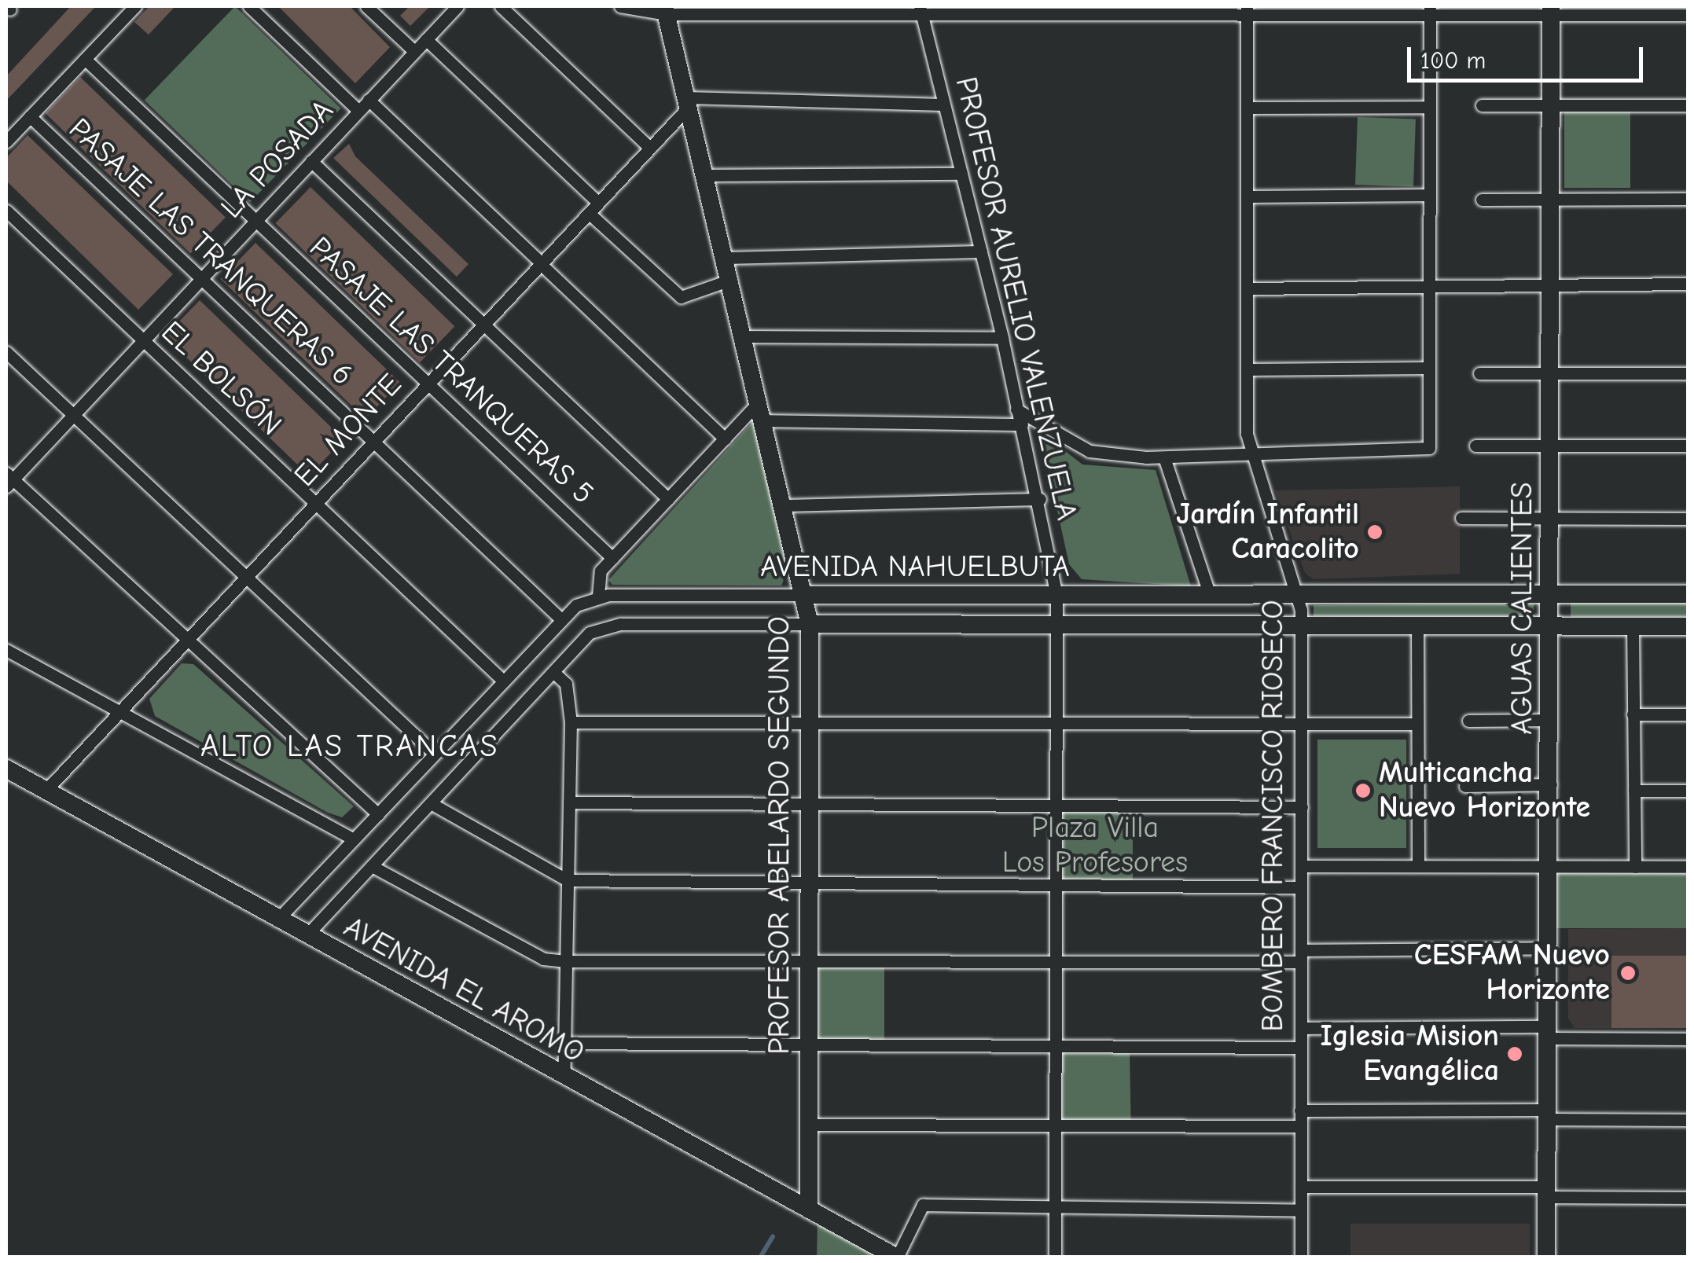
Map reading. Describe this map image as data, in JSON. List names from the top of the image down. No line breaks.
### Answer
{"streets":{"street":["LA POSADA","PASAJE LAS TRANQUERAS 6","PROFESOR AURELIO VALENZUELA","PASAJE LAS TRANQUERAS 5","EL BOLSÓN","EL MONTE","AVENIDA NAHUELBUTA","AGUAS CALIENTES","BOMBERO FRANCISCO RIOSECO","PROFESOR ABELARDO SEGUNDO","AVENIDA EL AROMO"]},"crossings":[["LA POSADA","PASAJE LAS TRANQUERAS 6"],["LA POSADA","PASAJE LAS TRANQUERAS 5"],["LA POSADA","EL BOLSÓN"],["PASAJE LAS TRANQUERAS 6","EL MONTE"],["PROFESOR AURELIO VALENZUELA","AVENIDA NAHUELBUTA"],["PASAJE LAS TRANQUERAS 5","EL MONTE"],["EL BOLSÓN","EL MONTE"],["EL MONTE","PROFESOR ABELARDO SEGUNDO"],["EL MONTE","AVENIDA EL AROMO"],["AVENIDA NAHUELBUTA","AGUAS CALIENTES"],["AVENIDA NAHUELBUTA","BOMBERO FRANCISCO RIOSECO"],["AVENIDA NAHUELBUTA","PROFESOR ABELARDO SEGUNDO"],["AVENIDA NAHUELBUTA","AVENIDA EL AROMO"],["PROFESOR ABELARDO SEGUNDO","AVENIDA EL AROMO"]],"districts":["ALTO LAS TRANCAS"],"parks":["Plaza Villa Los Profesores"],"places":["Jardín Infantil Caracolito","Multicancha Nuevo Horizonte","CESFAM Nuevo Horizonte","Iglesia Mision Evangélica"],"scale_bar":"100 m"}
